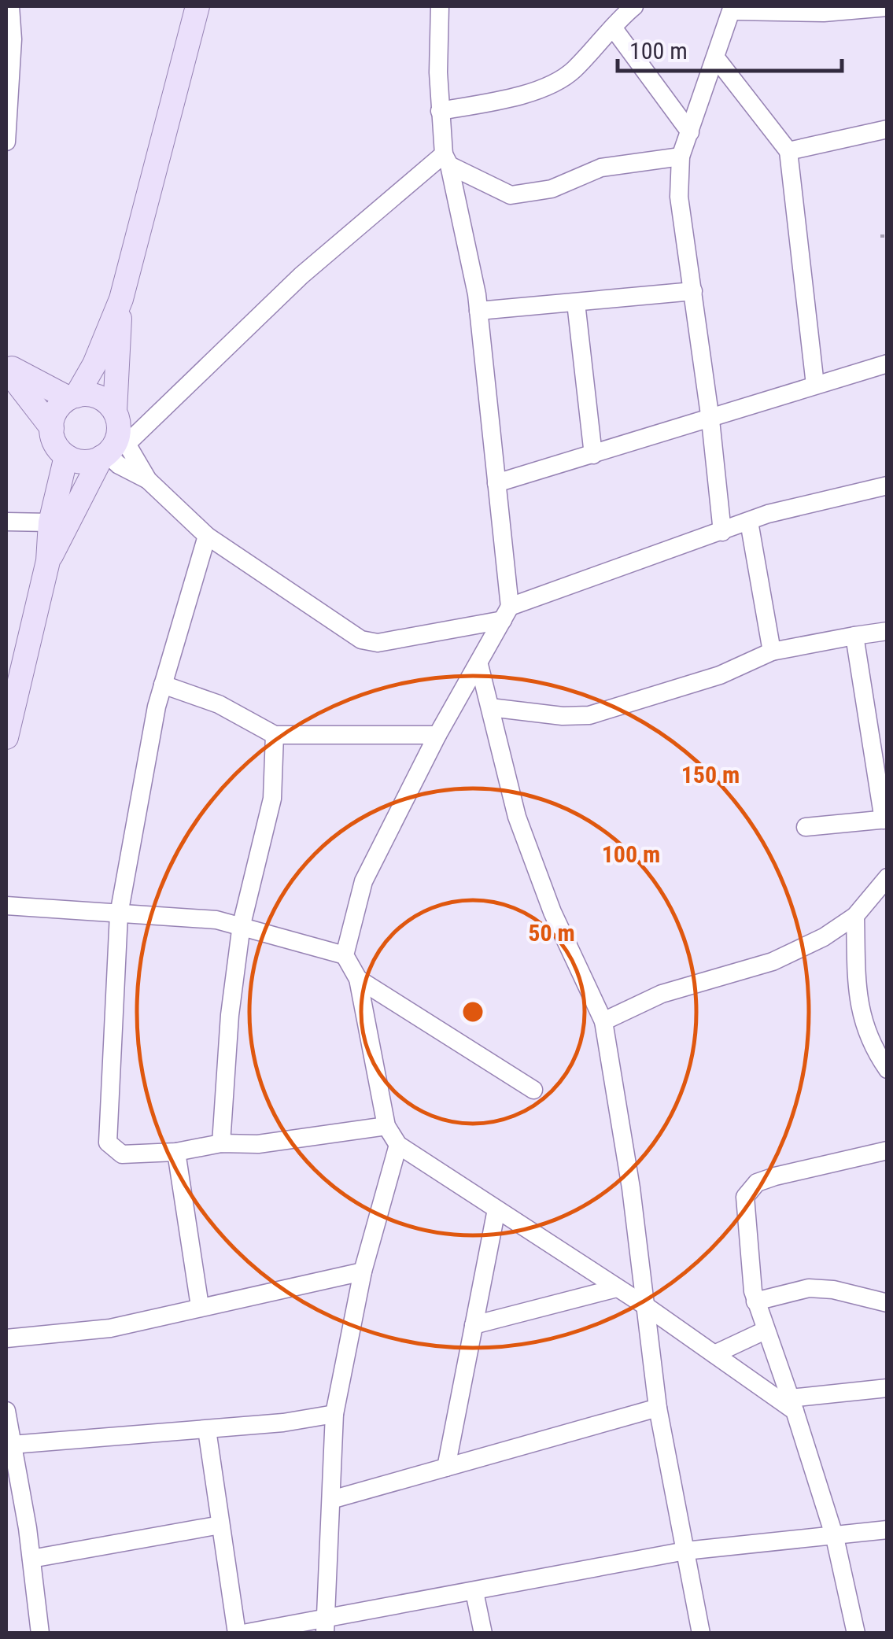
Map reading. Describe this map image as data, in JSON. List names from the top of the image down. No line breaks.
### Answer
{"scale_bar":"100 m","rings":["150 m","100 m","50 m"]}
